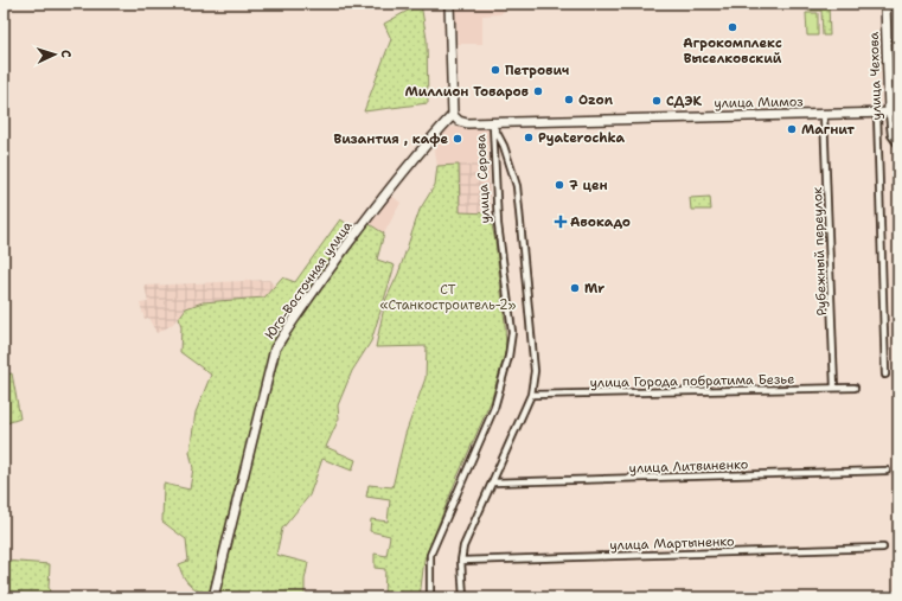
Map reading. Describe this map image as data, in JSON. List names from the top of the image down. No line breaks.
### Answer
{"streets":{"street":["улица Чехова","улица Мимоз","улица Серова","Рубежный переулок","Юго-Восточная улица","улица Города побратима Безье","улица Литвиненко","улица Мартыненко"]},"crossings":[["улица Чехова","улица Мимоз"],["улица Мимоз","улица Серова"],["улица Мимоз","Рубежный переулок"],["улица Мимоз","Юго-Восточная улица"],["улица Серова","улица Города побратима Безье"],["улица Серова","улица Литвиненко"],["улица Серова","улица Мартыненко"],["Рубежный переулок","улица Города побратима Безье"]],"parks":["СТ «Станкостроитель-2»"],"places":{"other":["Агрокомплекс Выселковский","Петрович","Миллион Товаров","Ozon","СДЭК","Магнит","Pyaterochka","Византия , кафе","7 цен","Mr"],"health":["Авокадо"]},"north":"right"}
